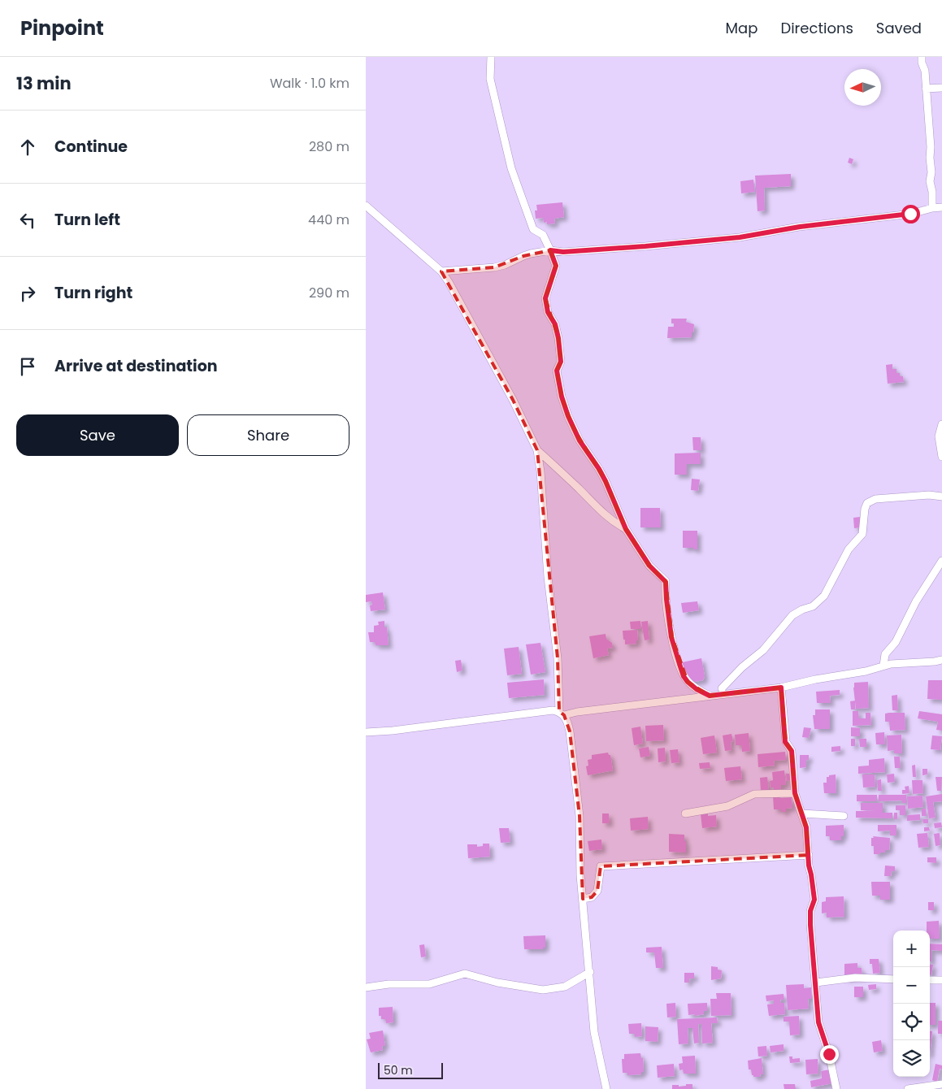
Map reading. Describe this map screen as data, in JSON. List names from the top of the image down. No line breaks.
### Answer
{"scale_bar":"50 m","north":"left","page":{"header":"Pinpoint","nav":["Map","Directions","Saved"],"heading":["13 min","Walk · 1.0 km"],"list":[["Continue","280 m"],["Turn left","440 m"],["Turn right","290 m"],"Arrive at destination"],"buttons":["Save","Share"],"map_buttons":["+","−"],"scale":"50 m"}}
